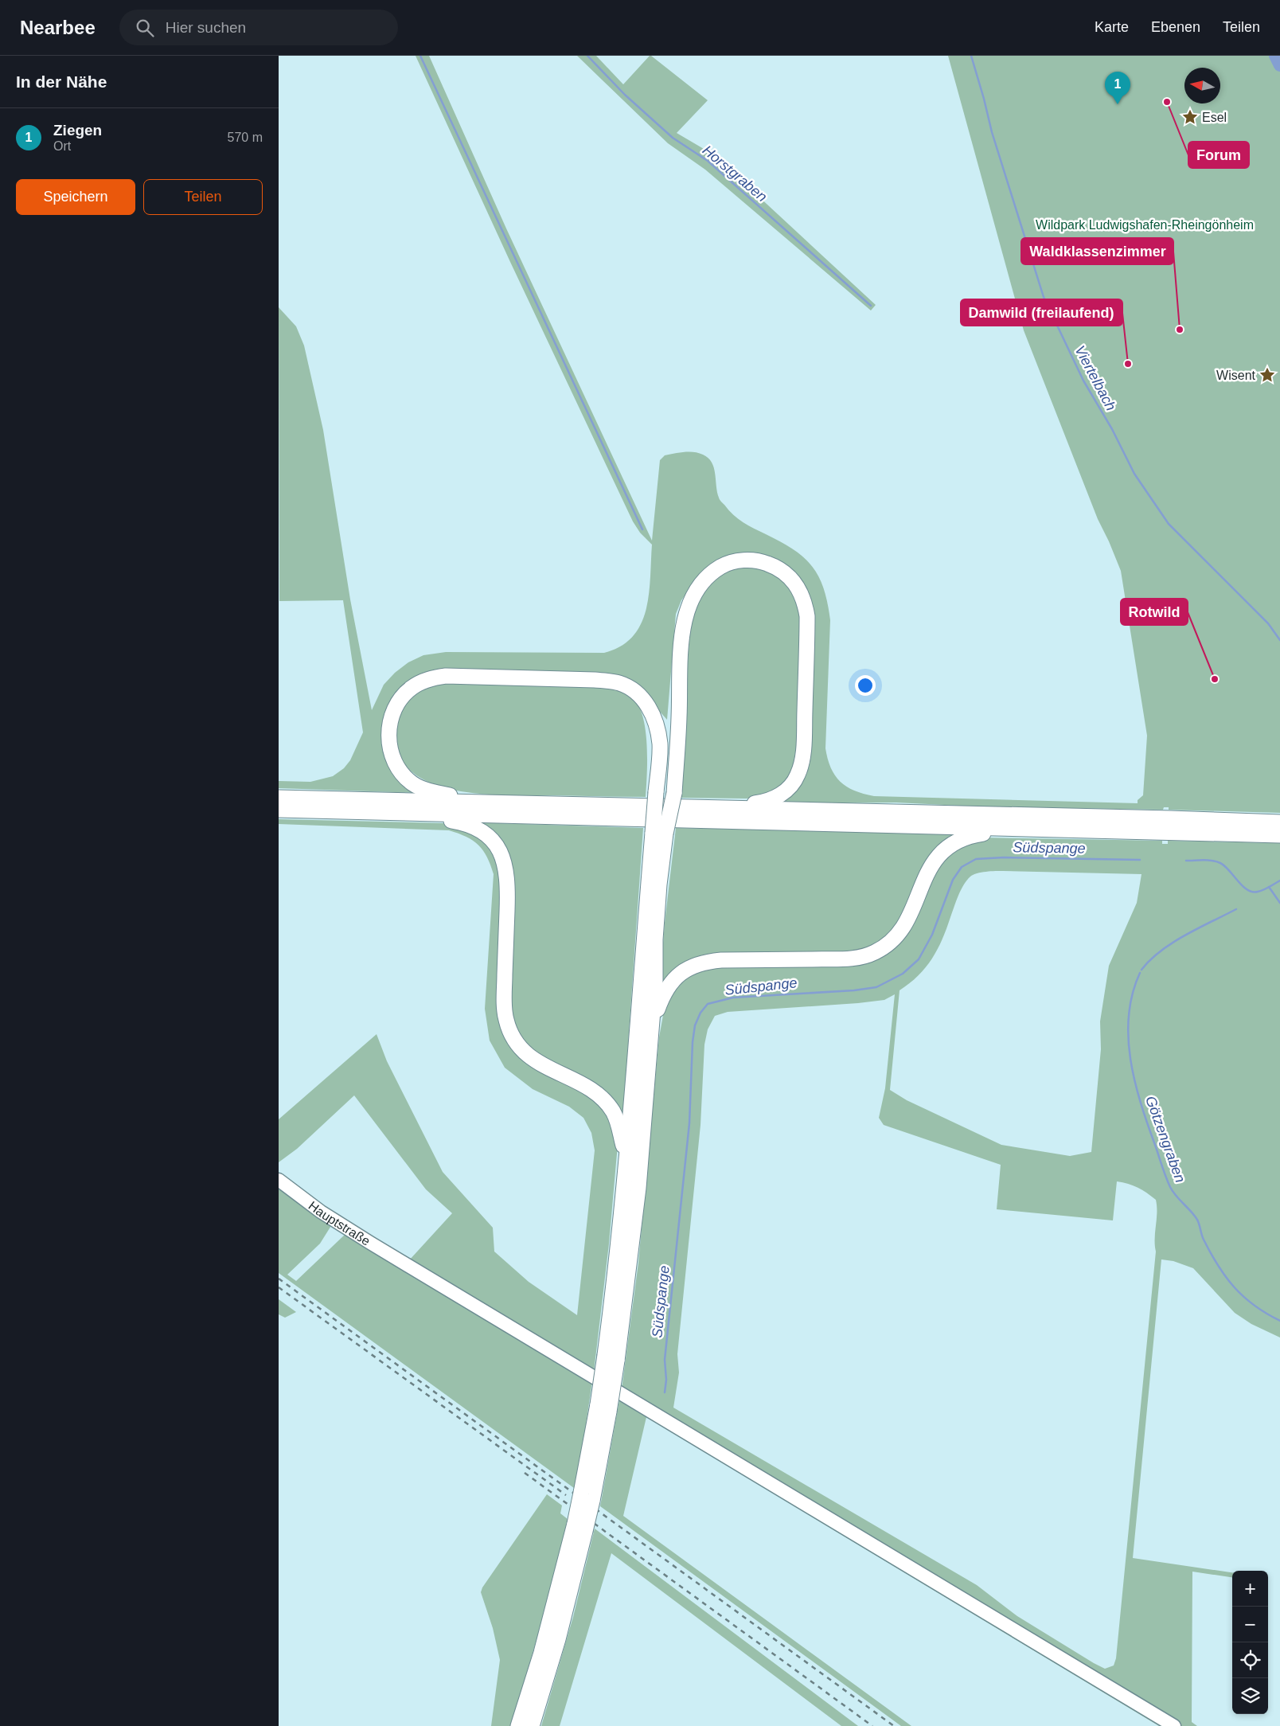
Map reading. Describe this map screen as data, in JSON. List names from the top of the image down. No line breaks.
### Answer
{"streets":{"main road":["Hauptstraße"]},"water":["Horstgraben","Viertelbach","Südspange","Götzengraben"],"parks":["Wildpark Ludwigshafen-Rheingönheim"],"places":{"other":["Forum","Waldklassenzimmer","Damwild (freilaufend)","Rotwild"],"place":["Esel","Wisent"]},"north":"left","page":{"header":"Nearbee","search":"Hier suchen","nav":["Karte","Ebenen","Teilen"],"heading":"In der Nähe","pins":"1","list":[{"mark":"1","name":"Ziegen","note":"Ort","value":"570 m"}],"buttons":["Speichern","Teilen"],"map_buttons":["+","−"]}}
